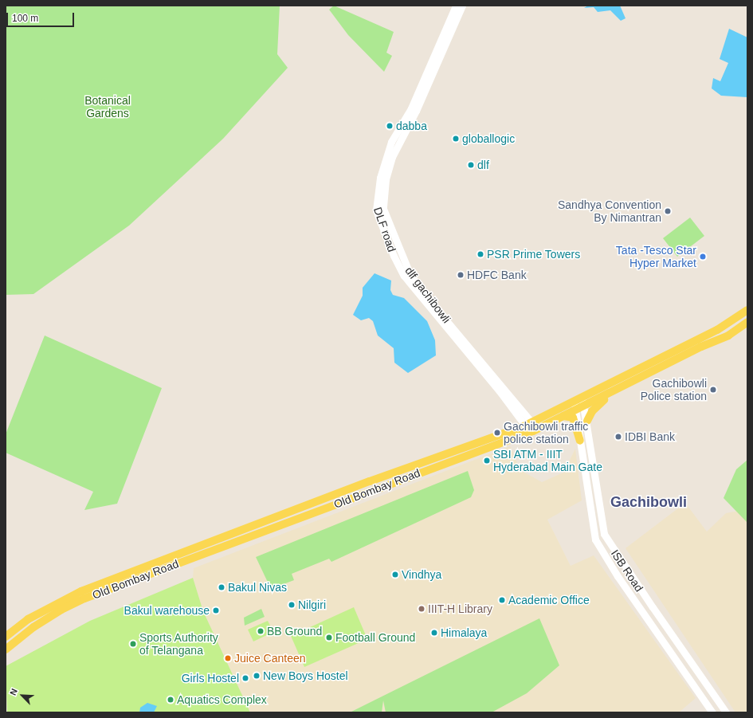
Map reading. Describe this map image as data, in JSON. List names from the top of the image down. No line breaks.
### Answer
{"streets":{"main road":["DLF road","dlf gachibowli","Old Bombay Road","ISB Road"]},"crossings":[["DLF road","dlf gachibowli"],["DLF road","Old Bombay Road"],["dlf gachibowli","Old Bombay Road"],["Old Bombay Road","ISB Road"]],"districts":["Gachibowli"],"parks":["Botanical Gardens"],"places":["dabba","globallogic","dlf","Sandhya Convention By Nimantran","PSR Prime Towers","Tata -Tesco Star Hyper Market","HDFC Bank","Gachibowli Police station","Gachibowli traffic police station","IDBI Bank","SBI ATM - IIIT Hyderabad Main Gate","Vindhya","Bakul Nivas","Academic Office","Nilgiri","IIIT-H Library","Bakul warehouse","BB Ground","Himalaya","Football Ground","Sports Authority of Telangana","Juice Canteen","New Boys Hostel","Girls Hostel","Aquatics Complex"],"scale_bar":"100 m","north":"top left"}
